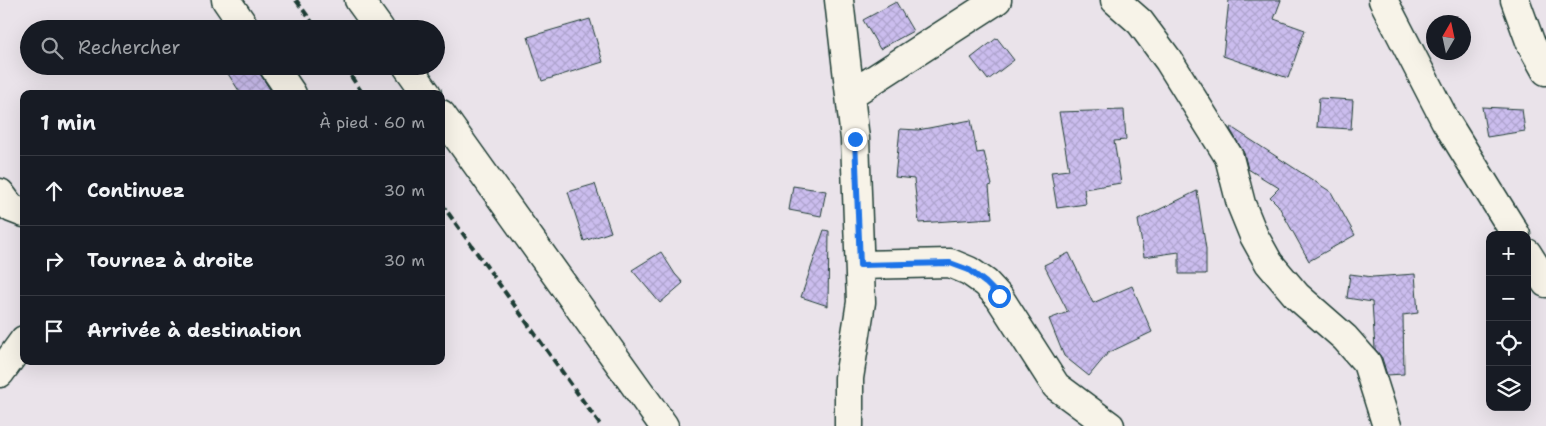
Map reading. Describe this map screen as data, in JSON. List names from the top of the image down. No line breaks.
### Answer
{"north":"top","page":{"search":"Rechercher","heading":["1 min","À pied · 60 m"],"list":[["Continuez","30 m"],["Tournez à droite","30 m"],"Arrivée à destination"],"map_buttons":["+","−"]}}
